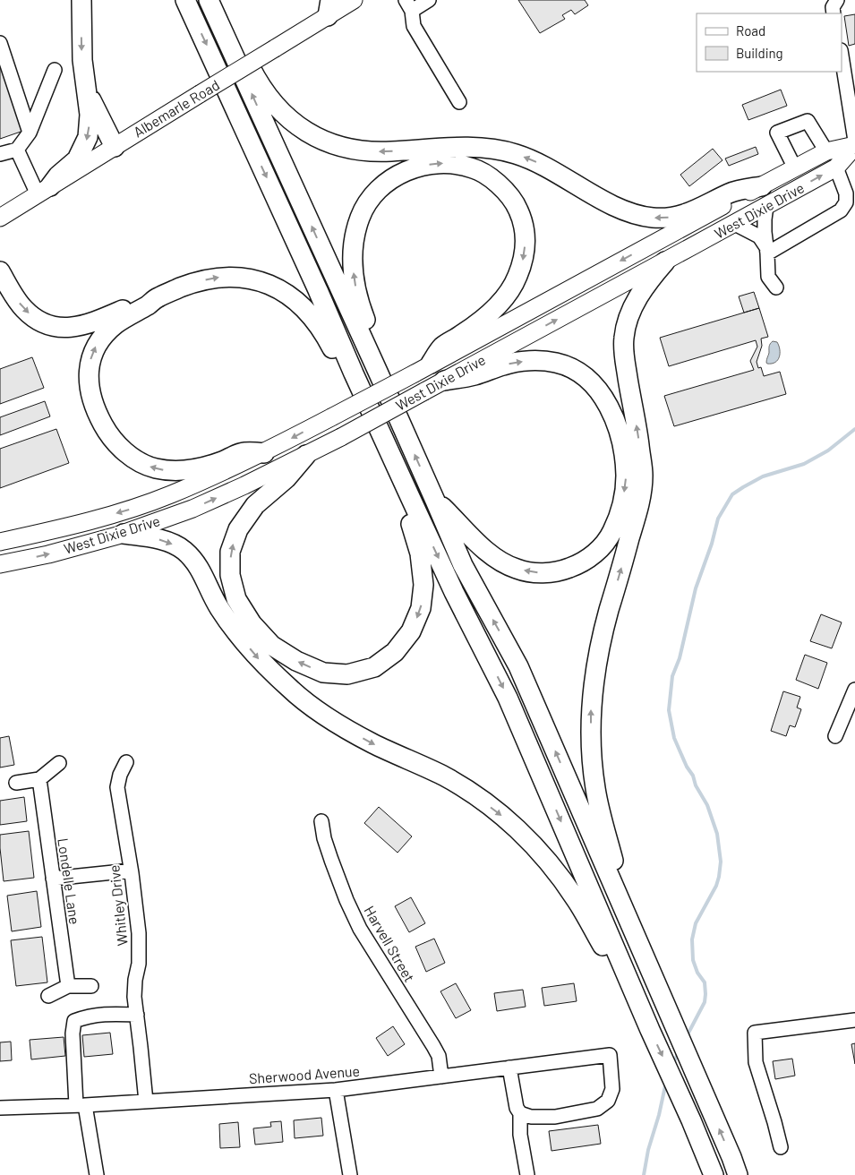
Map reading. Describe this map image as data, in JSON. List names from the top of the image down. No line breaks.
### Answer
{"streets":{"main road":["Albemarle Road","West Dixie Drive"],"street":["Londelle Lane","Whitley Drive","Harvell Street","Sherwood Avenue"]},"crossings":[["Whitley Drive","Sherwood Avenue"],["Harvell Street","Sherwood Avenue"]],"legend":["Road","Building"]}
